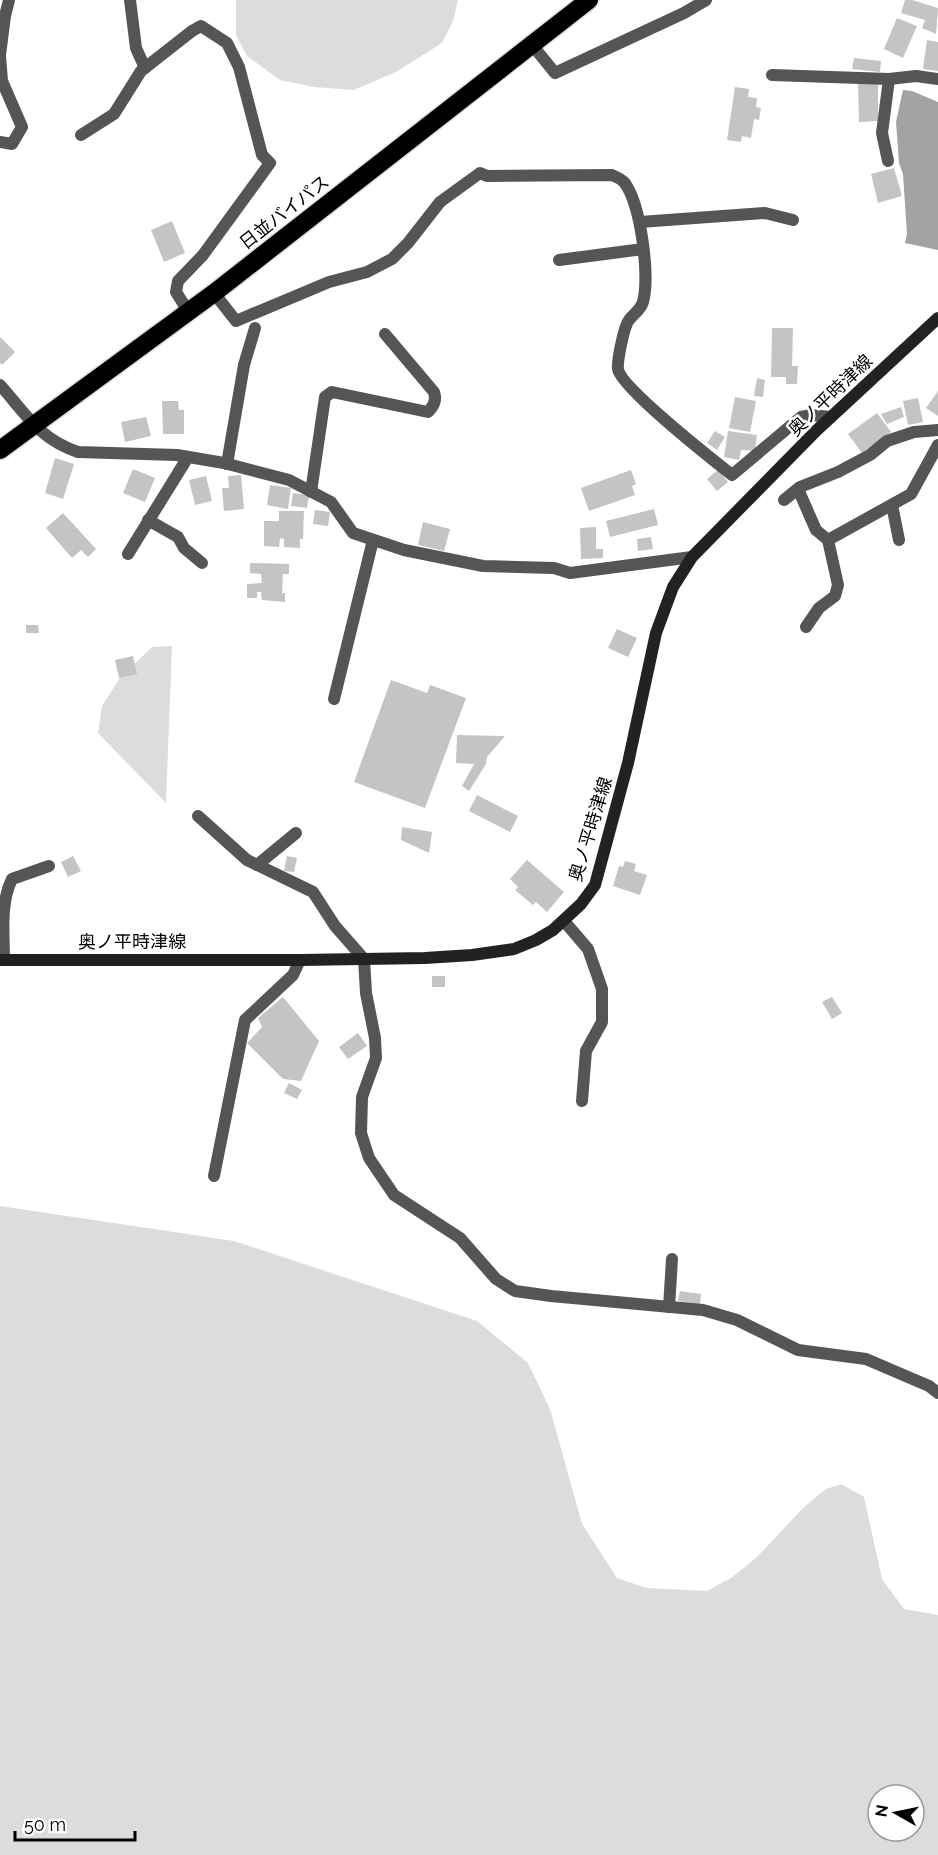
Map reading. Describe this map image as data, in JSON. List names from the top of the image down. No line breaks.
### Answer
{"streets":{"highway":["日並バイパス"],"main road":["奥ノ平時津線"]},"scale_bar":"50 m","north":"left"}
